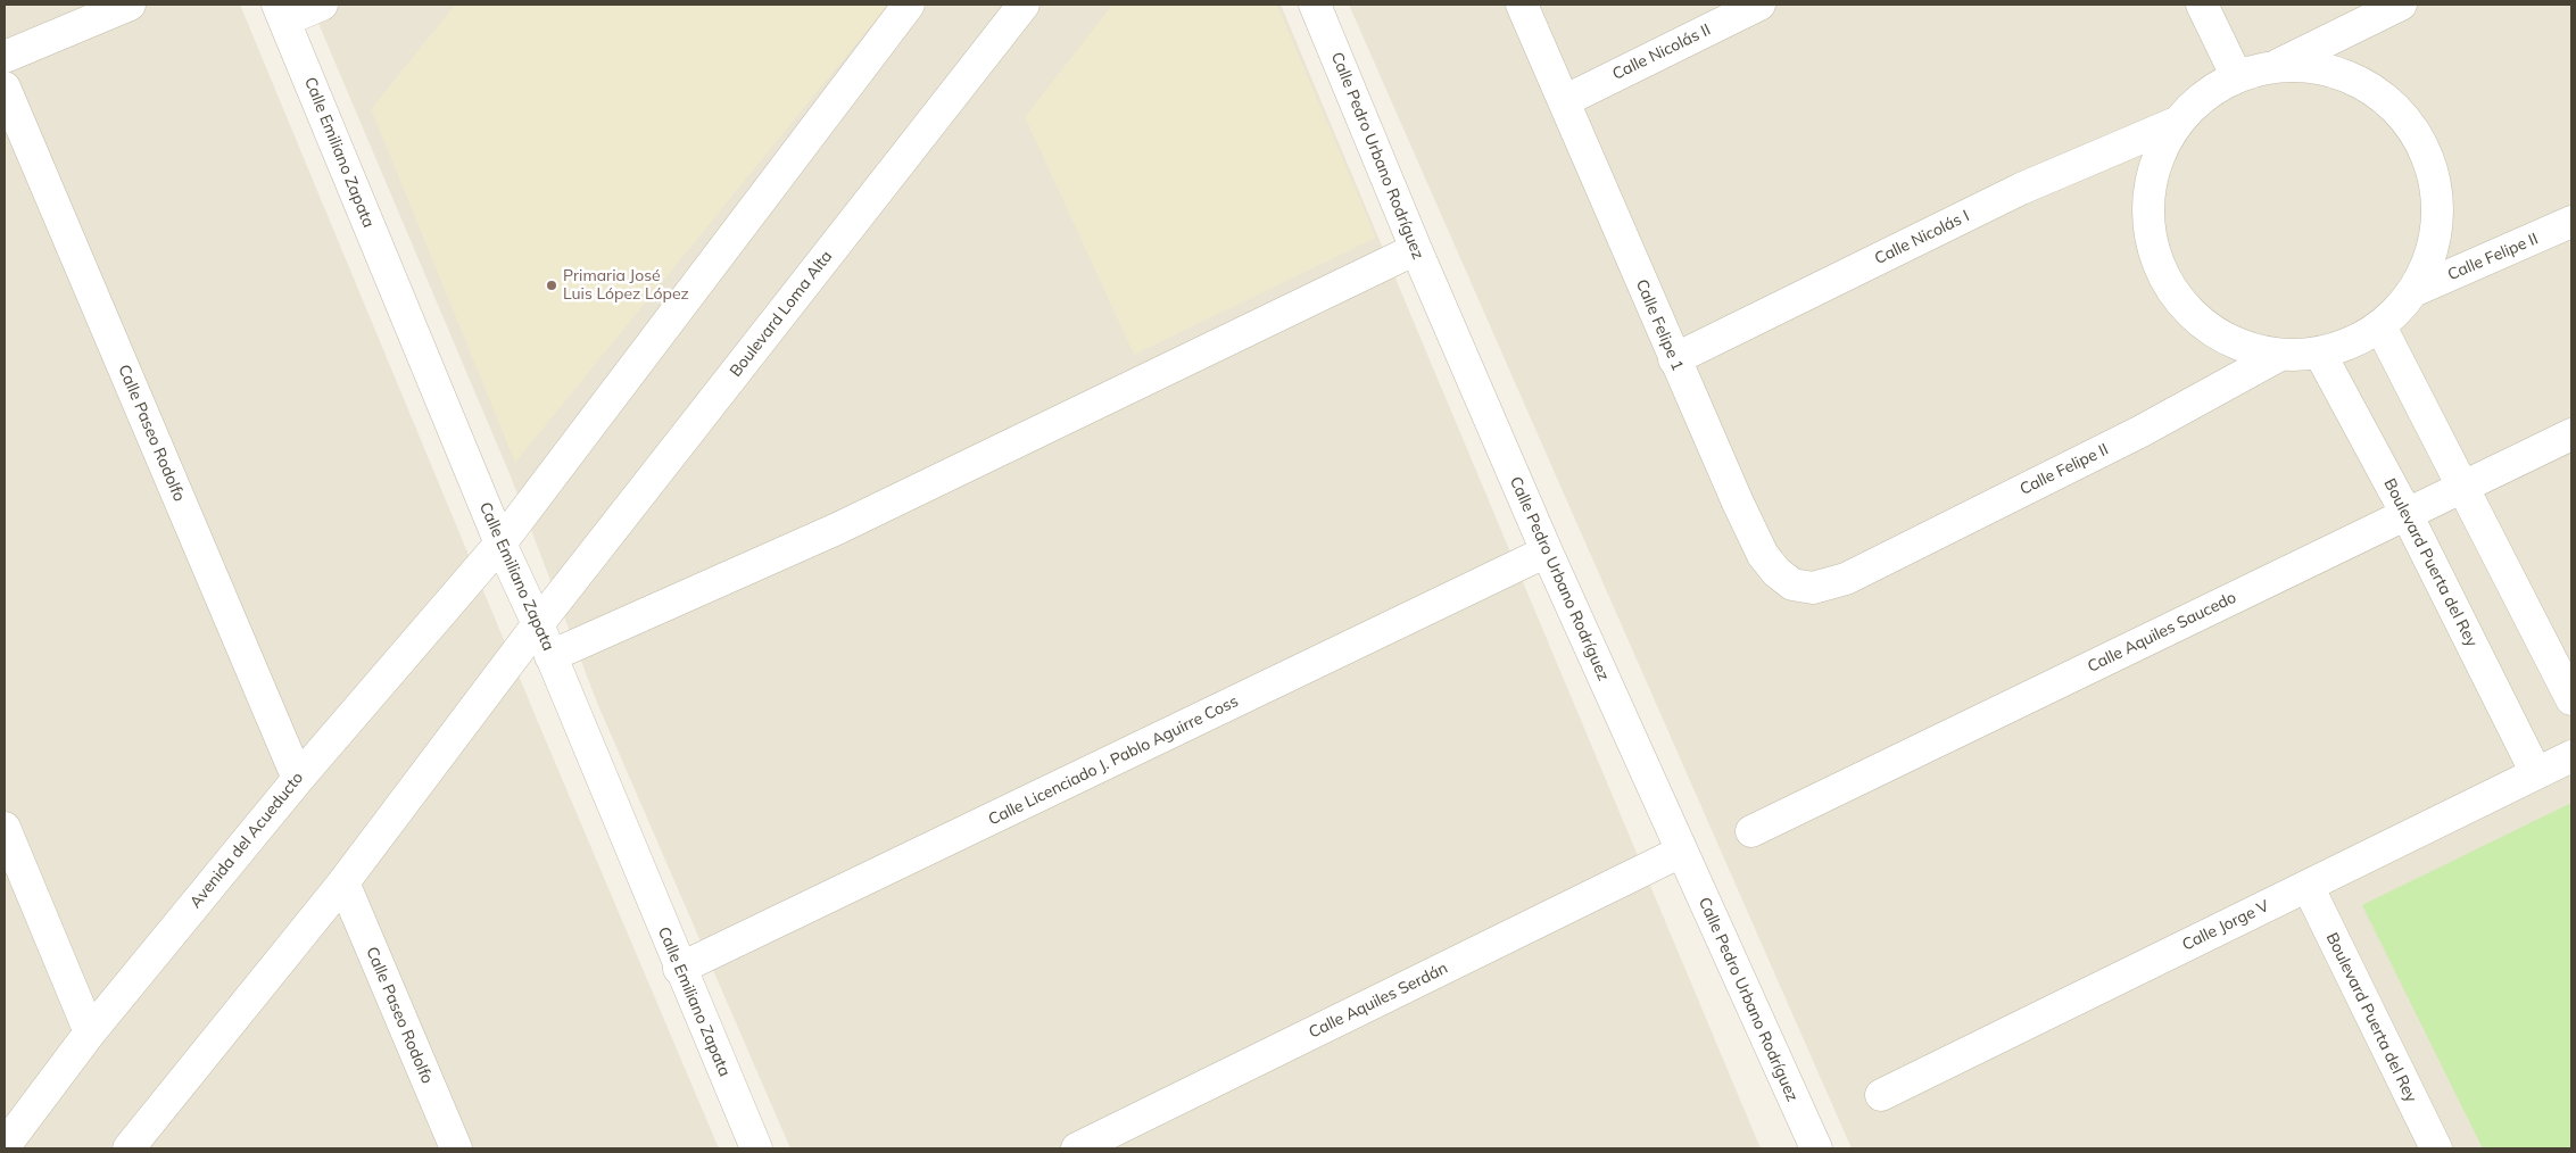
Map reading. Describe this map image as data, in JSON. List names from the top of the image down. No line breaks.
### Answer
{"streets":{"street":["Calle Nicolás II","Calle Emiliano Zapata","Calle Pedro Urbano Rodríguez","Calle Nicolás I","Calle Felipe II","Boulevard Loma Alta","Calle Felipe 1","Calle Paseo Rodolfo","Boulevard Puerta del Rey","Calle Aquiles Saucedo","Calle Licenciado J. Pablo Aguirre Coss","Avenida del Acueducto","Calle Jorge V","Calle Aquiles Serdán"]},"crossings":[["Calle Nicolás II","Calle Felipe 1"],["Calle Emiliano Zapata","Boulevard Loma Alta"],["Calle Emiliano Zapata","Calle Licenciado J. Pablo Aguirre Coss"],["Calle Emiliano Zapata","Avenida del Acueducto"],["Calle Pedro Urbano Rodríguez","Calle Licenciado J. Pablo Aguirre Coss"],["Calle Pedro Urbano Rodríguez","Calle Aquiles Serdán"],["Calle Nicolás I","Calle Felipe 1"],["Calle Felipe II","Calle Felipe 1"],["Calle Paseo Rodolfo","Avenida del Acueducto"],["Boulevard Puerta del Rey","Calle Aquiles Saucedo"],["Boulevard Puerta del Rey","Calle Jorge V"]],"places":["Primaria José Luis López López"]}
